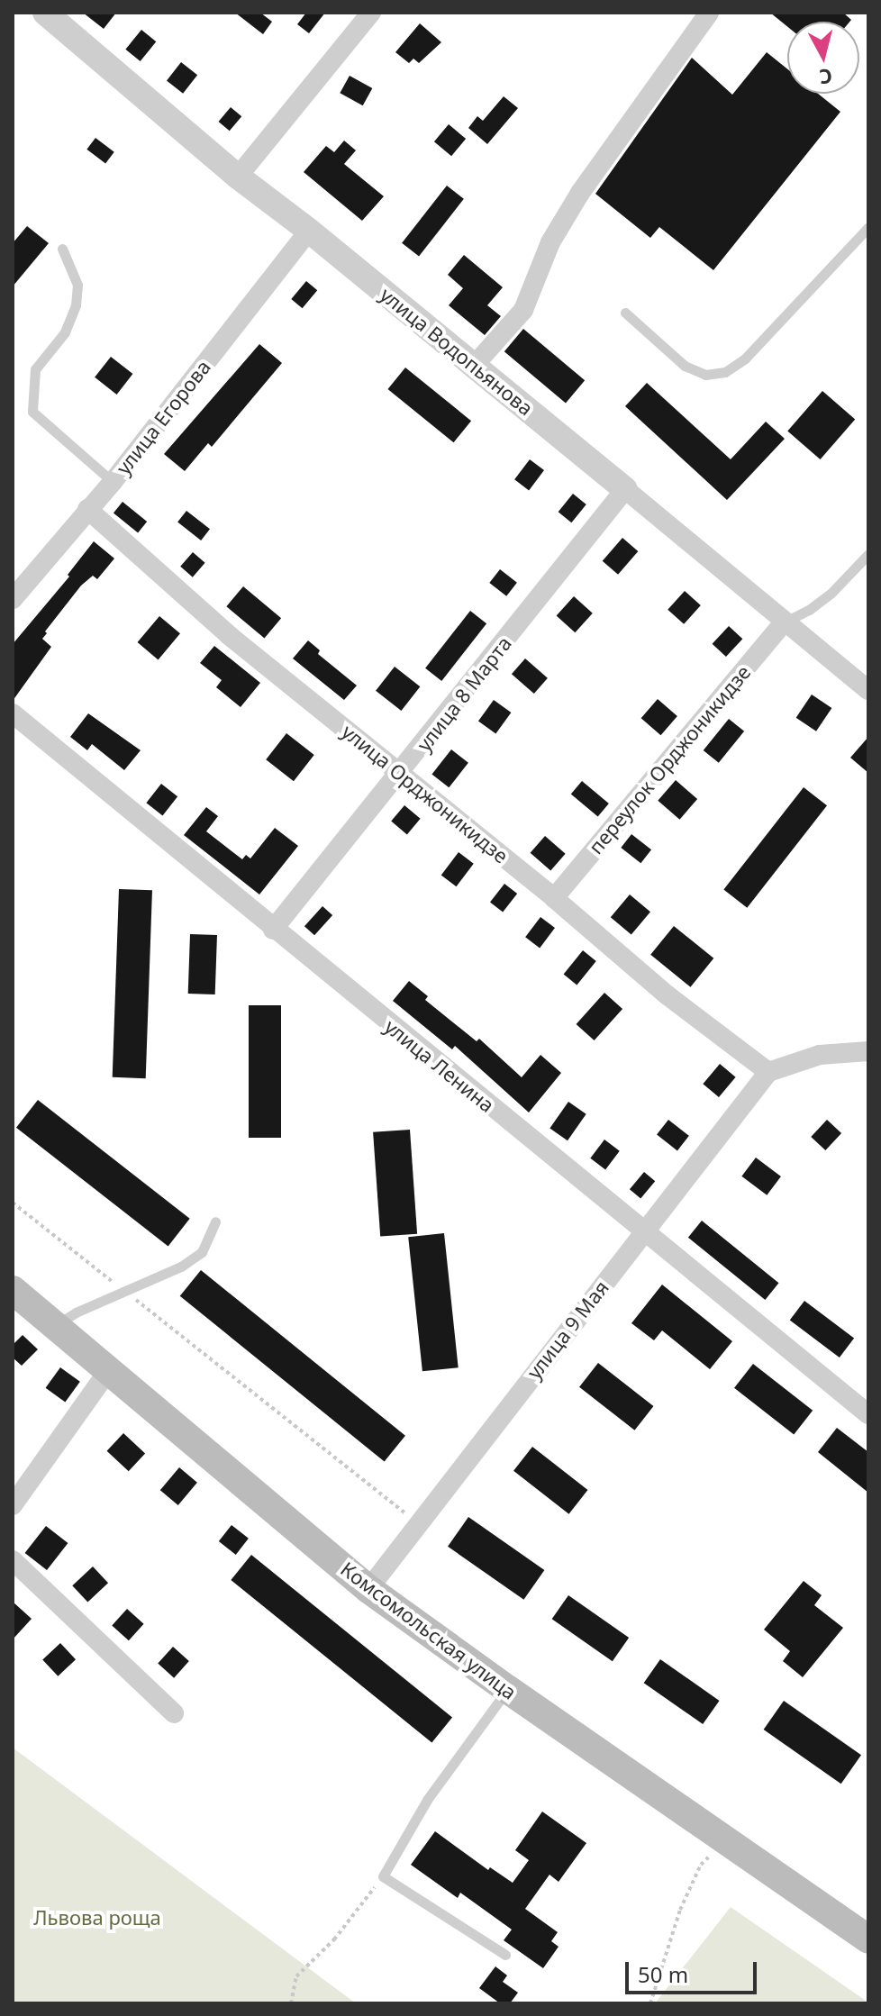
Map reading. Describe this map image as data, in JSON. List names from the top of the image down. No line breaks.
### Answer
{"streets":{"main road":["Комсомольская улица"],"street":["улица Водопьянова","улица Егорова","улица 8 Марта","переулок Орджоникидзе","улица Орджоникидзе","улица Ленина","улица 9 Мая"]},"crossings":[["улица Водопьянова","улица Егорова"],["улица Водопьянова","улица 8 Марта"],["улица Водопьянова","переулок Орджоникидзе"],["улица Егорова","улица Орджоникидзе"],["улица 8 Марта","улица Орджоникидзе"],["улица 8 Марта","улица Ленина"],["переулок Орджоникидзе","улица Орджоникидзе"],["улица Орджоникидзе","улица 9 Мая"],["улица Ленина","улица 9 Мая"],["улица 9 Мая","Комсомольская улица"]],"parks":["Львова роща"],"scale_bar":"50 m","north":"bottom"}
